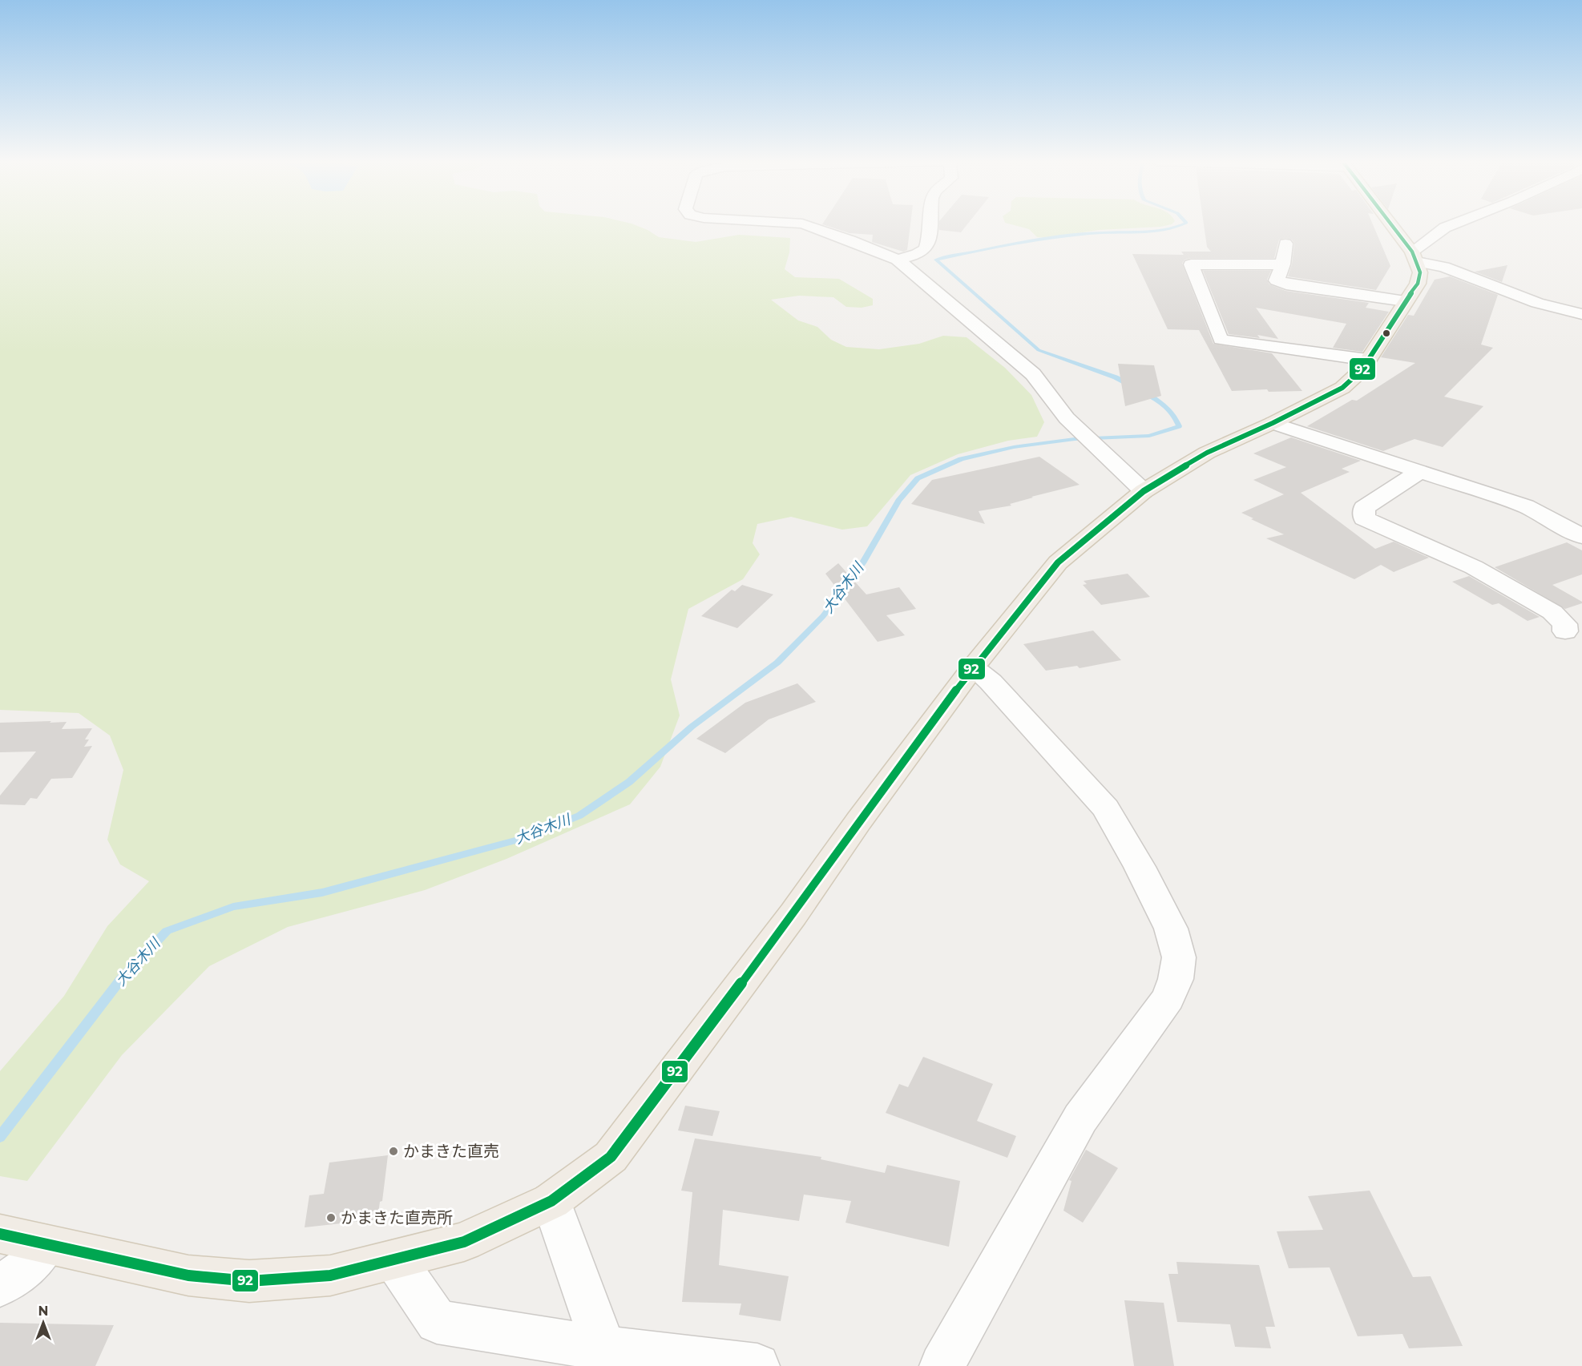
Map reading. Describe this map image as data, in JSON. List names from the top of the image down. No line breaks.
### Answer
{"water":["大谷木川"],"places":["かまきた直売","かまきた直売所"],"lines":["transit line 92"],"north":"top"}
